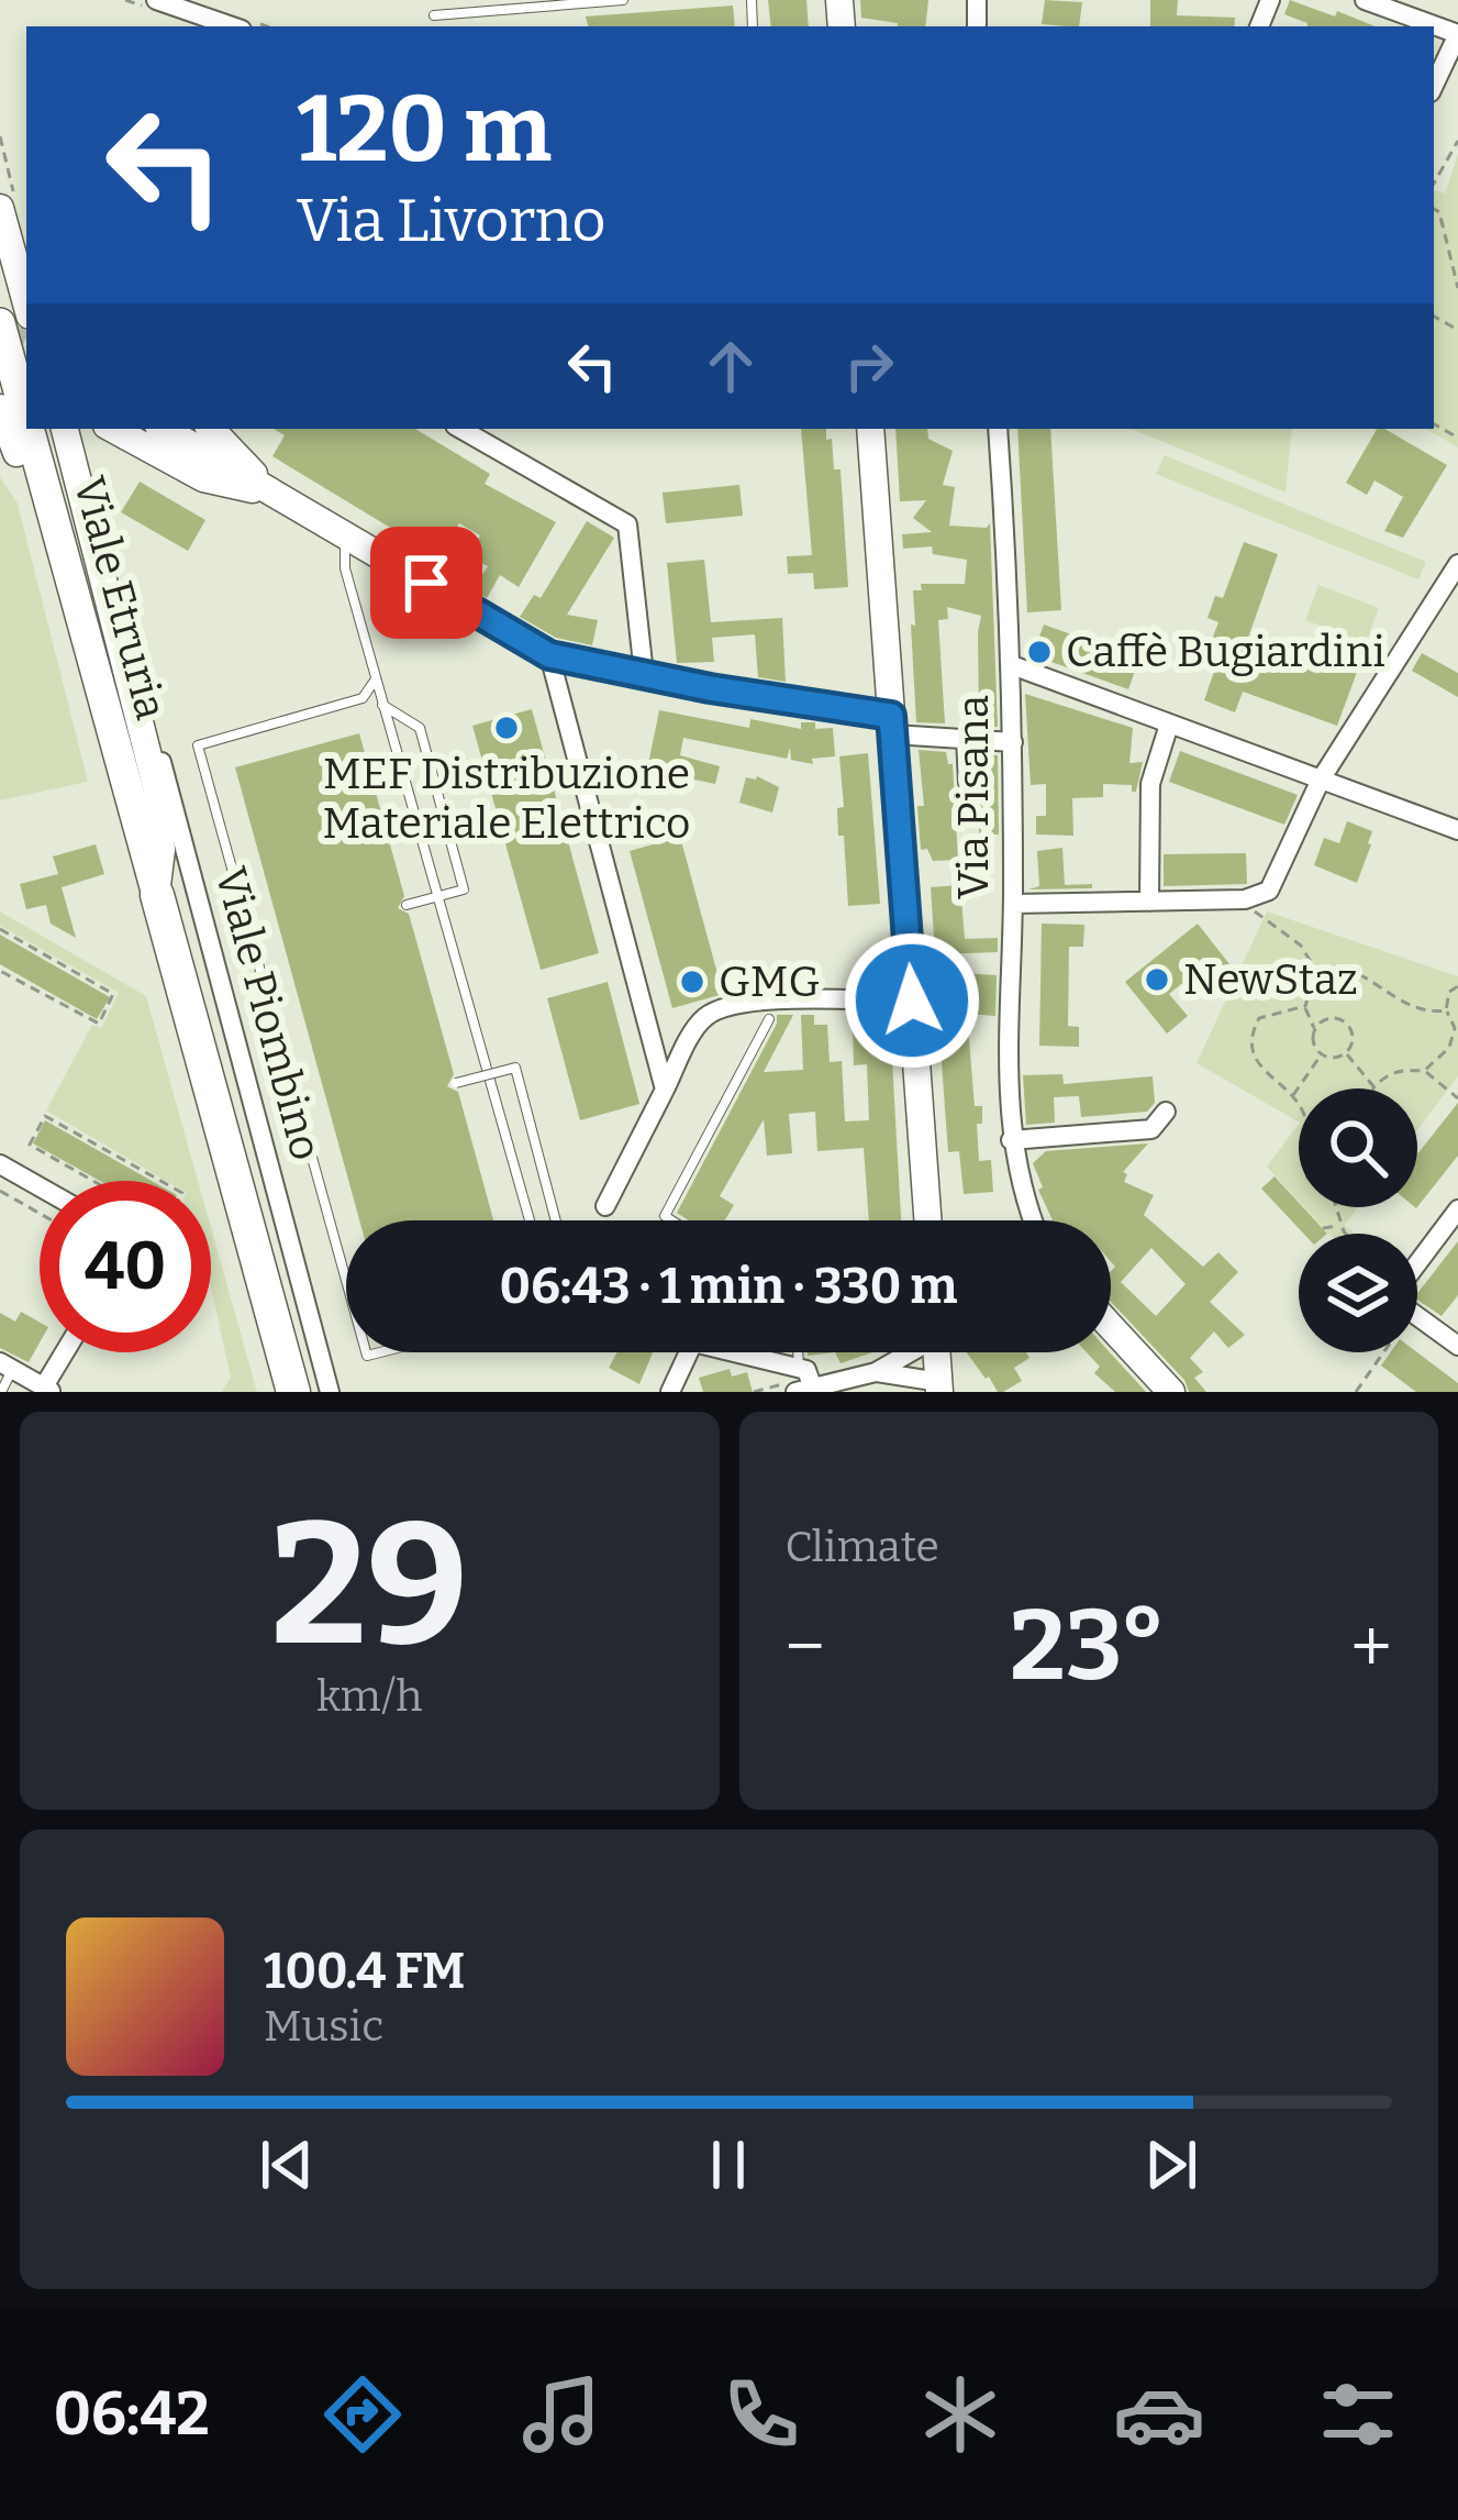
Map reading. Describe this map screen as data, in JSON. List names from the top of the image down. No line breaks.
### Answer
{"streets":{"main road":["Viale Etruria"],"street":["Via Pisana","Viale Piombino"]},"crossings":[["Viale Etruria","Viale Piombino"]],"places":["Caffè Bugiardini","MEF Distribuzione Materiale Elettrico","NewStaz","GMG"],"page":{"turn":["120 m","Via Livorno"],"limit":"40","trip":"06:43 · 1 min · 330 m","tile":[["29","km/h"],"Climate"],"heat":["−","23°","+"],"song":["100.4 FM","Music"],"tabs":"06:42"}}
